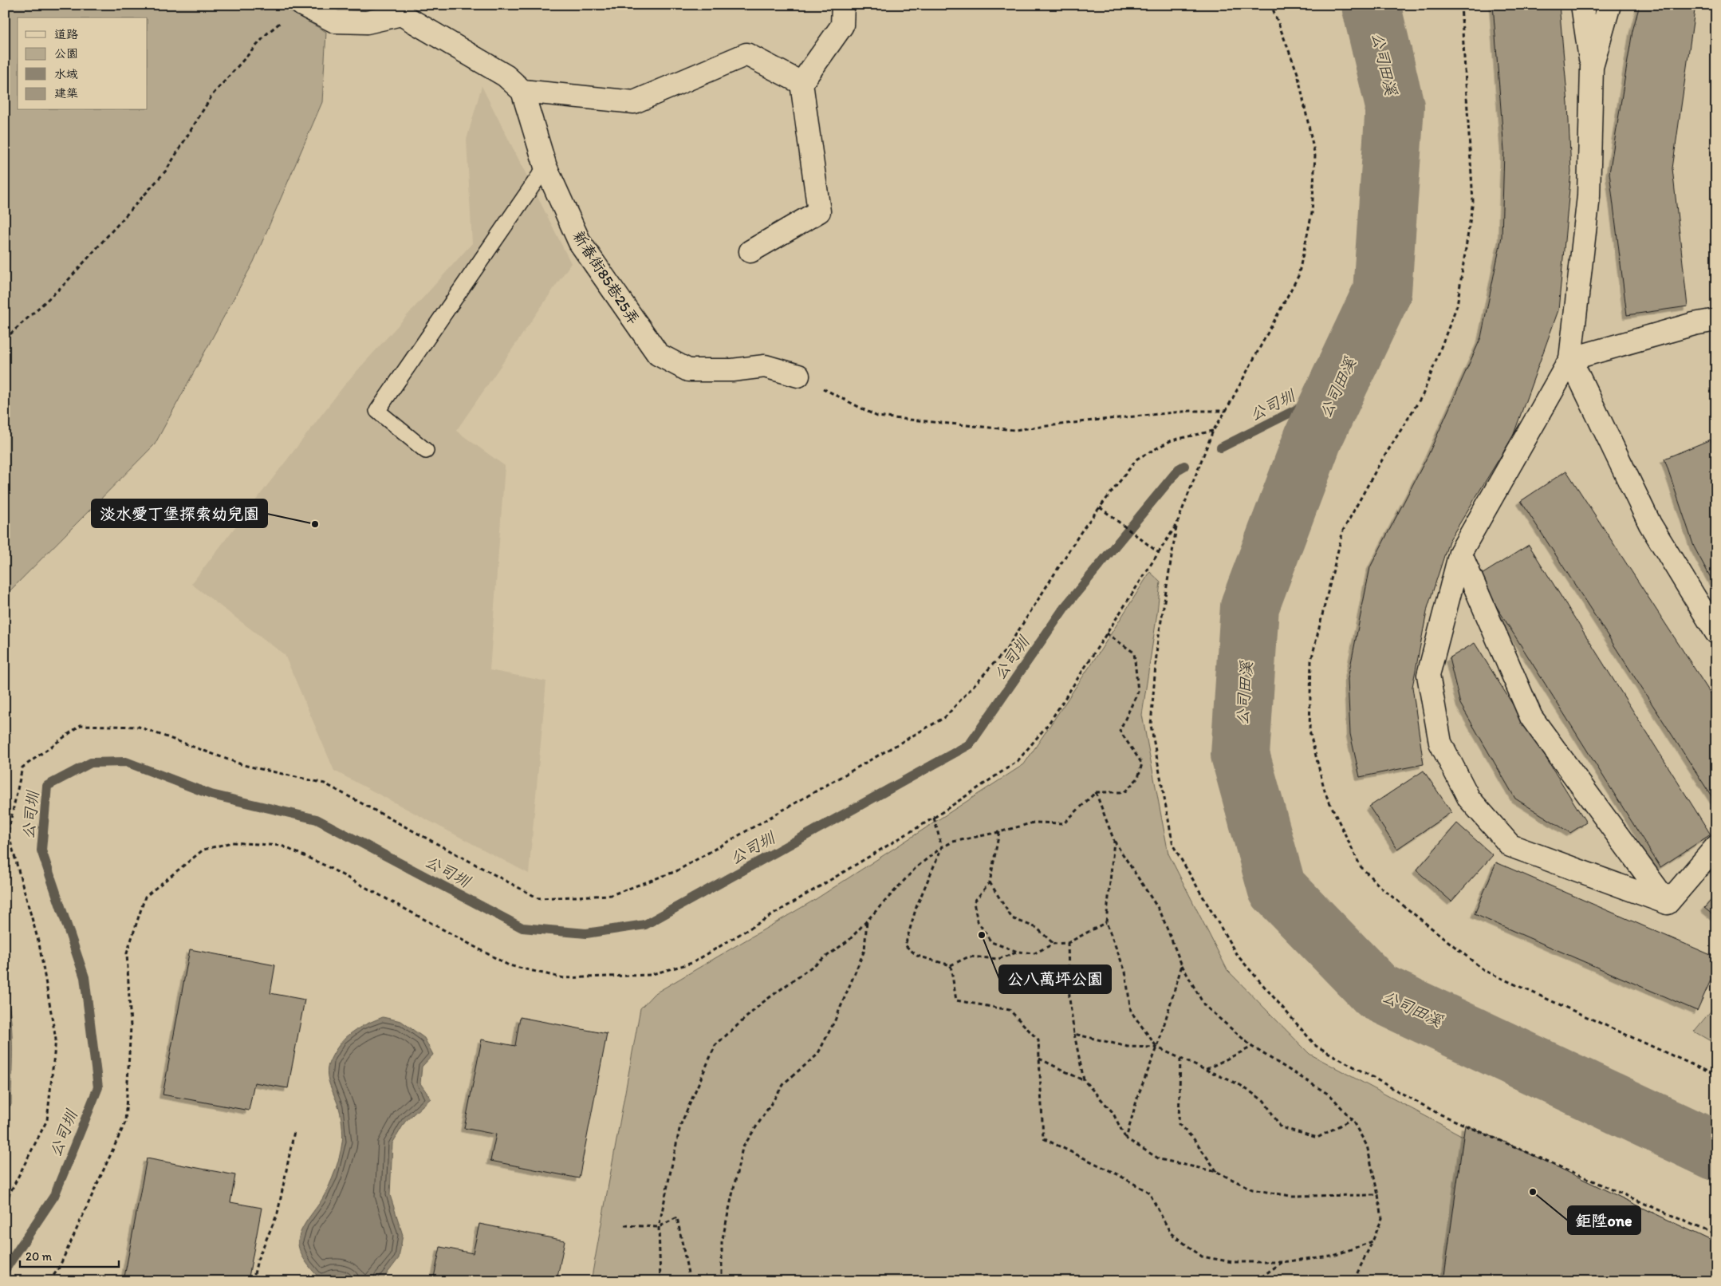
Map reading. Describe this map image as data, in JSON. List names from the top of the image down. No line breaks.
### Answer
{"streets":{"street":["新春街85巷25弄"]},"water":["公司田溪","公司圳"],"places":["淡水愛丁堡探索幼兒園","公八萬坪公園","鉅陞one"],"legend":["道路","公園","水域","建築"],"scale_bar":"20 m"}
